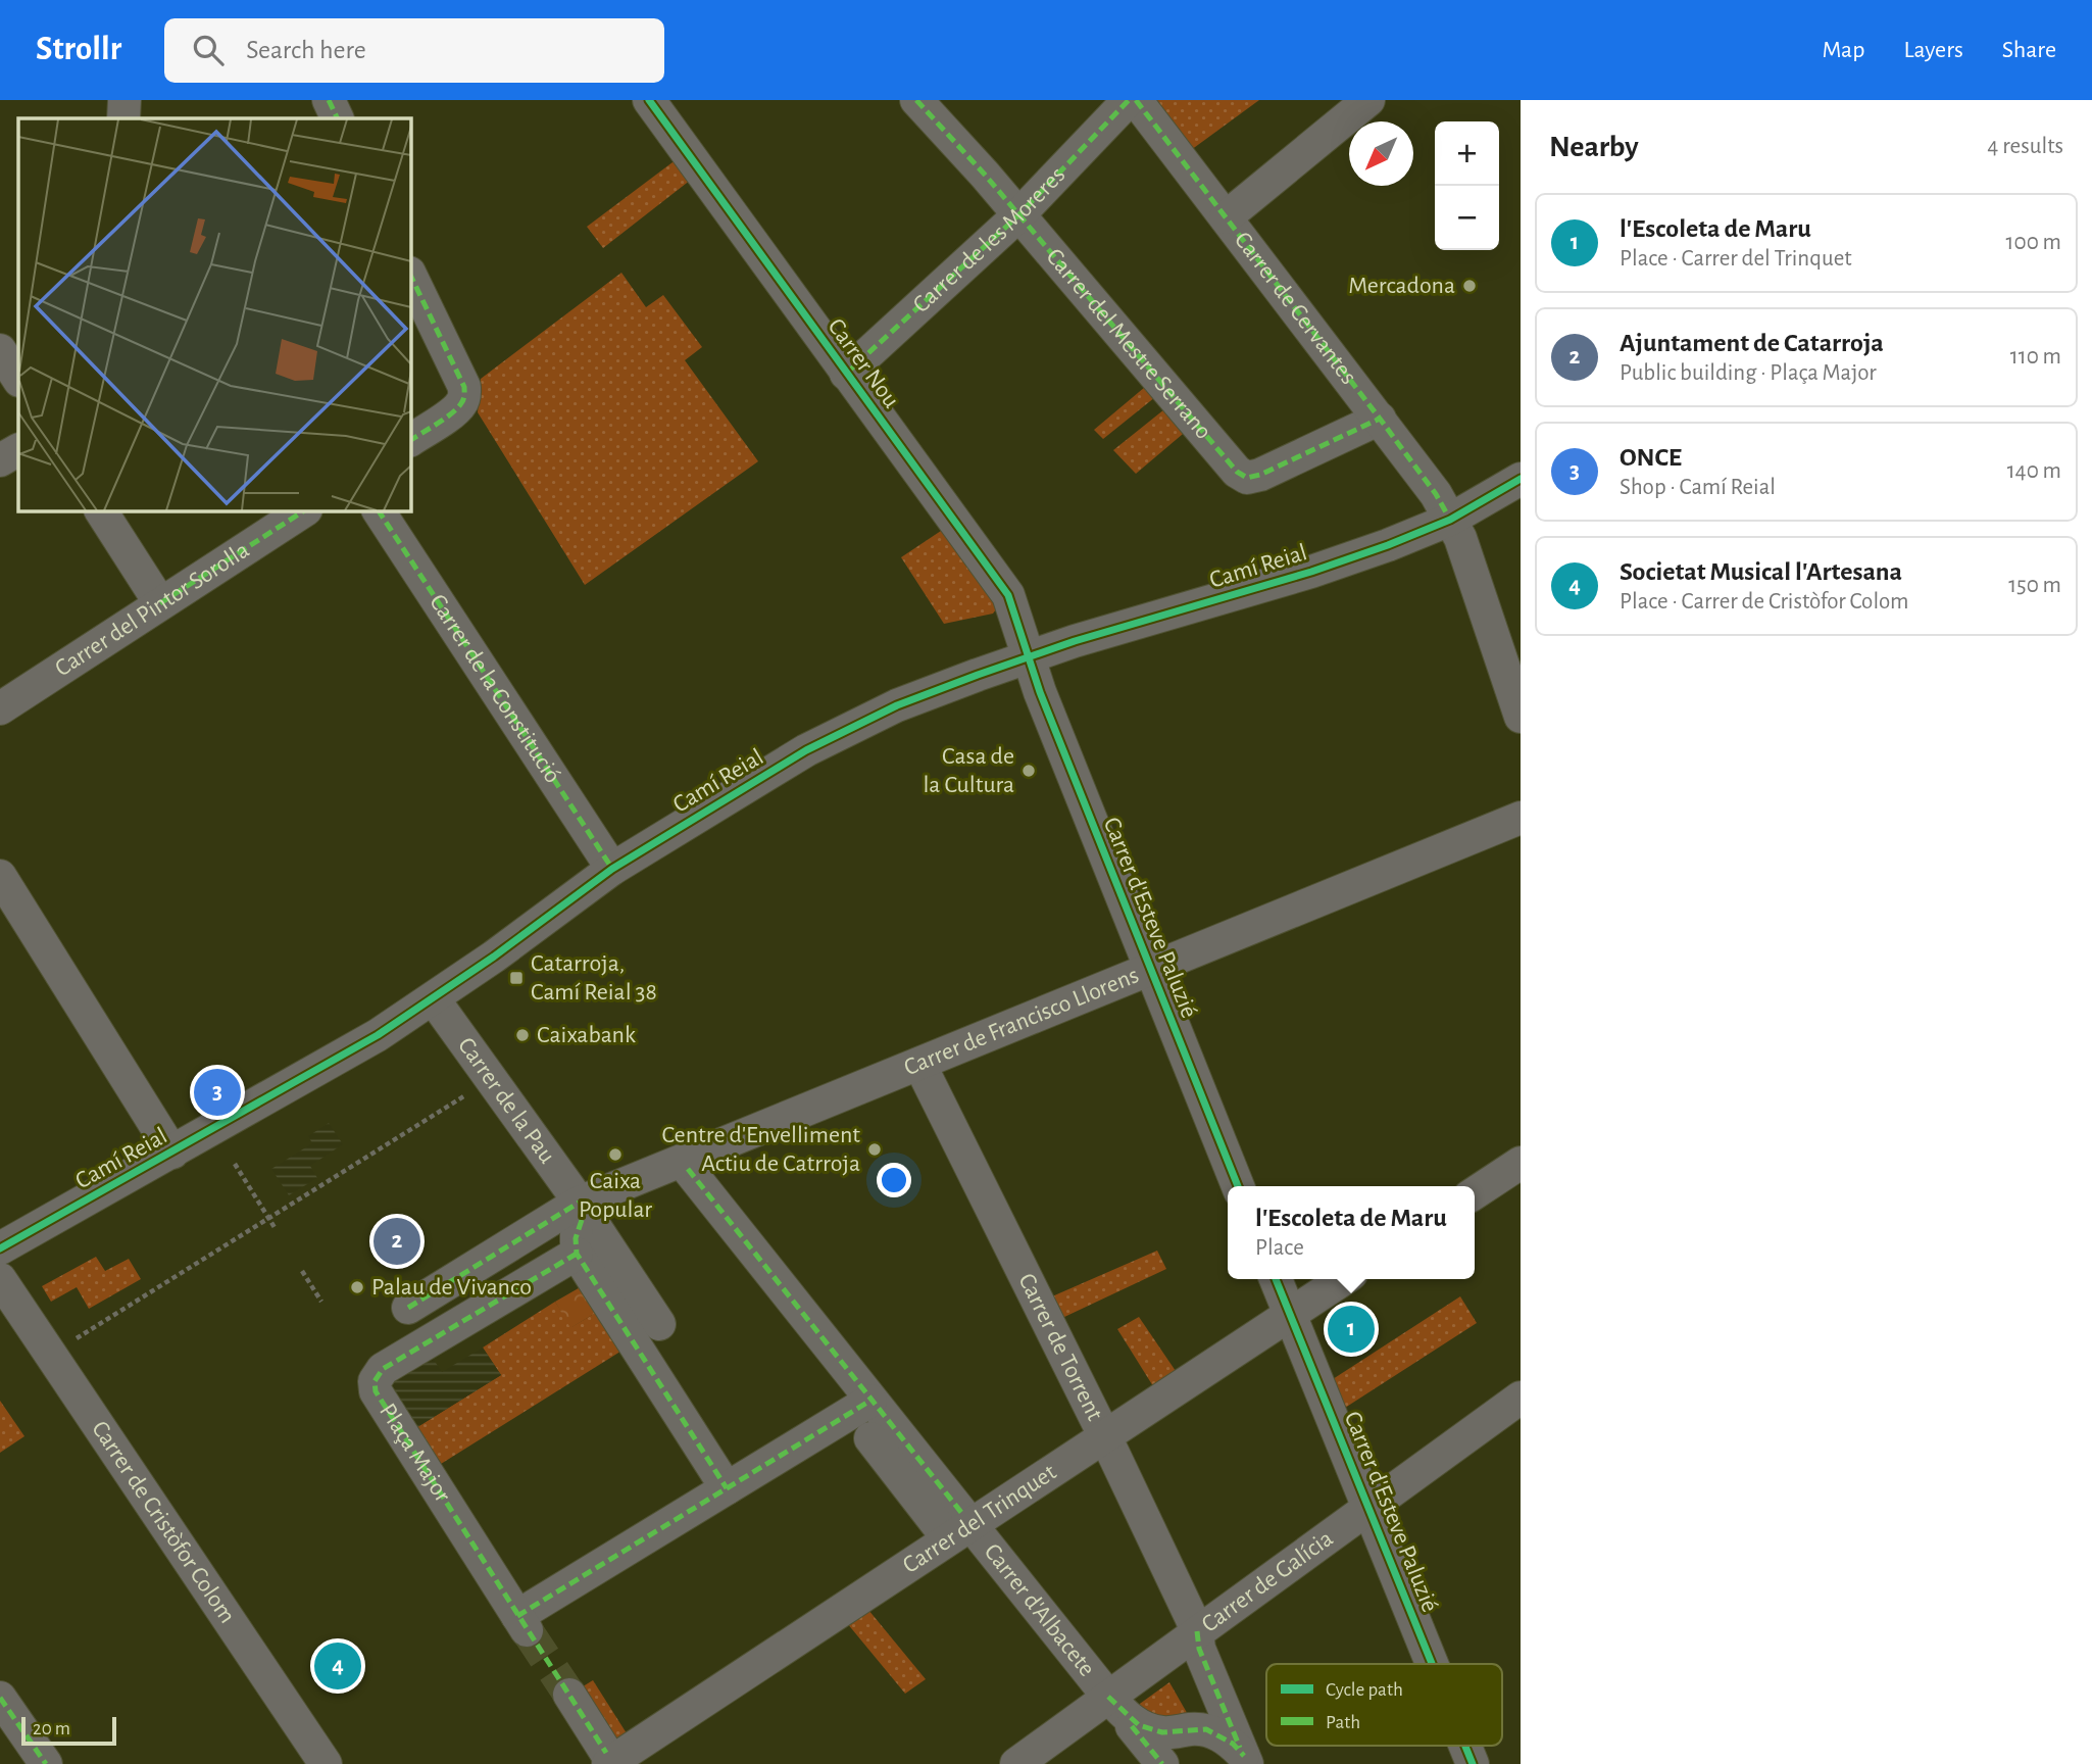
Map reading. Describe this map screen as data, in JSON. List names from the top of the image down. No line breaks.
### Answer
{"streets":{"street":["Carrer de les Moreres","Carrer de Cervantes","Carrer del Mestre Serrano","Carrer Nou","Camí Reial","Carrer del Pintor Sorolla","Carrer de la Constitució","Carrer d'Esteve Paluzié","Carrer de Francisco Llorens","Carrer de la Pau","Carrer de Torrent","Plaça Major","Carrer del Trinquet","Carrer de Cristòfor Colom","Carrer de Galícia","Carrer d'Albacete"]},"crossings":[["Carrer de les Moreres","Carrer del Mestre Serrano"],["Carrer de les Moreres","Carrer Nou"],["Carrer de Cervantes","Carrer del Mestre Serrano"],["Carrer de Cervantes","Camí Reial"],["Carrer Nou","Camí Reial"],["Carrer Nou","Carrer d'Esteve Paluzié"],["Camí Reial","Carrer de la Constitució"],["Camí Reial","Carrer d'Esteve Paluzié"],["Camí Reial","Carrer de la Pau"],["Carrer d'Esteve Paluzié","Carrer de Francisco Llorens"],["Carrer d'Esteve Paluzié","Carrer del Trinquet"],["Carrer d'Esteve Paluzié","Carrer de Galícia"],["Carrer de Francisco Llorens","Carrer de Torrent"],["Carrer de Torrent","Carrer del Trinquet"],["Carrer de Torrent","Carrer de Galícia"],["Carrer de Torrent","Carrer d'Albacete"],["Carrer del Trinquet","Carrer d'Albacete"],["Carrer de Galícia","Carrer d'Albacete"]],"places":{"other":["Mercadona","Casa de la Cultura","Caixabank","Centre d'Envelliment Actiu de Catrroja","Caixa Popular","Palau de Vivanco"],"transit":["Catarroja, Camí Reial 38"]},"legend":["Cycle path","Path"],"scale_bar":"20 m","north":"bottom left","page":{"header":"Strollr","search":"Search here","nav":["Map","Layers","Share"],"heading":["Nearby","4 results"],"map_buttons":["+","−"],"list":[{"mark":"1","name":"l'Escoleta de Maru","note":"Place · Carrer del Trinquet","value":"100 m"},{"mark":"2","name":"Ajuntament de Catarroja","note":"Public building · Plaça Major","value":"110 m"},{"mark":"3","name":"ONCE","note":"Shop · Camí Reial","value":"140 m"},{"mark":"4","name":"Societat Musical l'Artesana","note":"Place · Carrer de Cristòfor Colom","value":"150 m"}],"pins":["3","2","1","4"],"popup":["l'Escoleta de Maru","Place"],"scale":"20 m"}}
